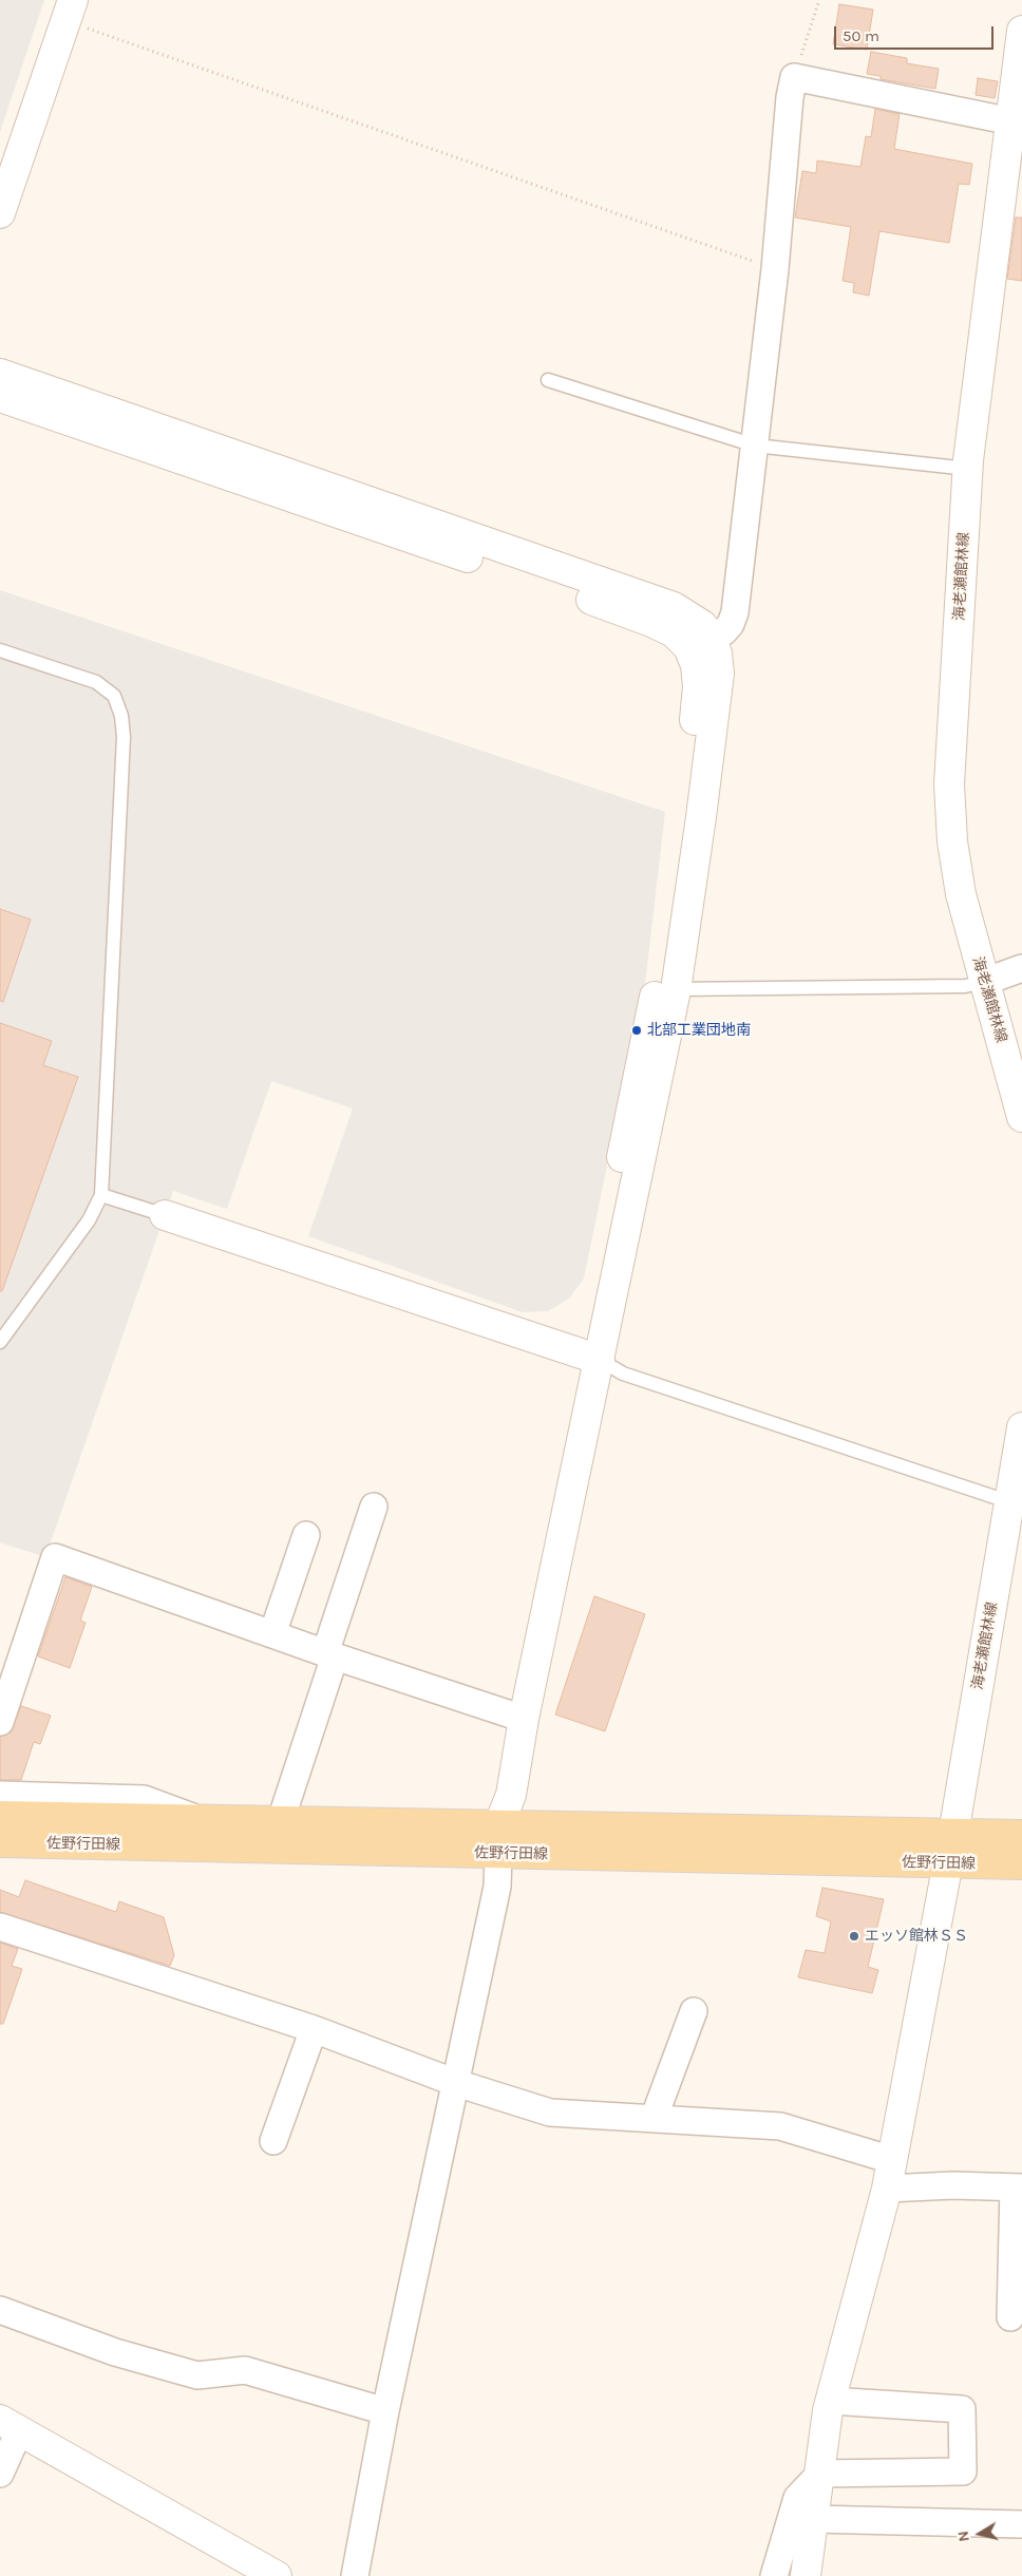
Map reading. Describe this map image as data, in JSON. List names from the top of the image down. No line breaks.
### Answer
{"streets":{"main road":["佐野行田線"],"street":["海老瀬館林線"]},"crossings":[["海老瀬館林線","佐野行田線"]],"places":["北部工業団地南","エッソ館林ＳＳ"],"scale_bar":"50 m","north":"left"}
